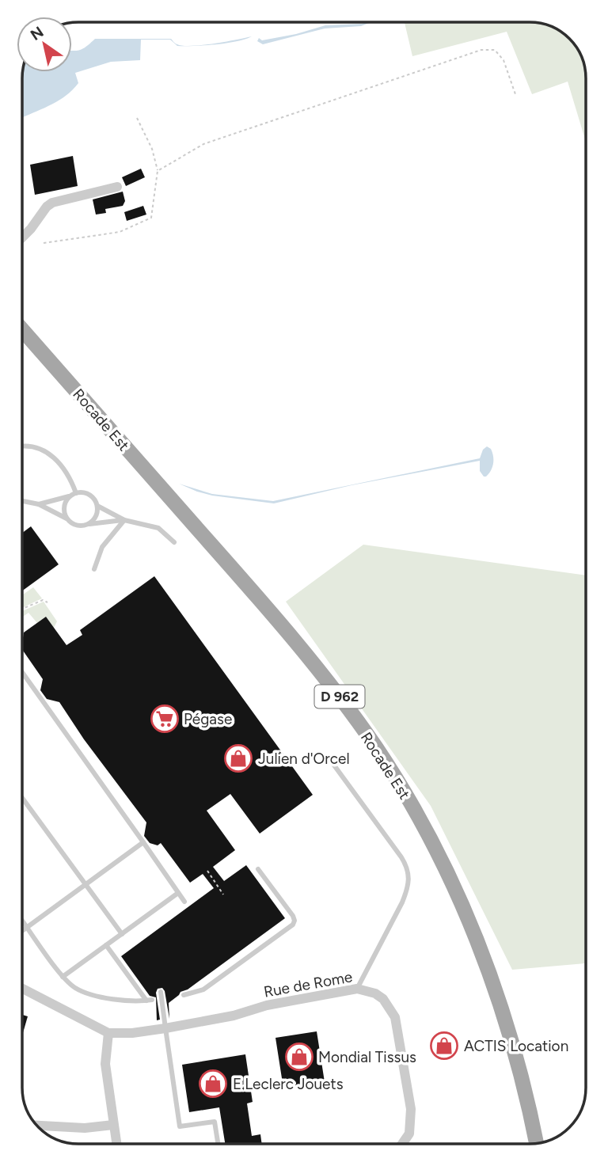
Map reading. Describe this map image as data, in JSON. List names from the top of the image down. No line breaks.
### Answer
{"streets":{"main road":["Rocade Est","D 962"],"street":["Rue de Rome"]},"places":{"supermarket":["Pégase"],"shop":["Julien d'Orcel","ACTIS Location","Mondial Tissus","E.Leclerc Jouets"]},"north":"top left"}
